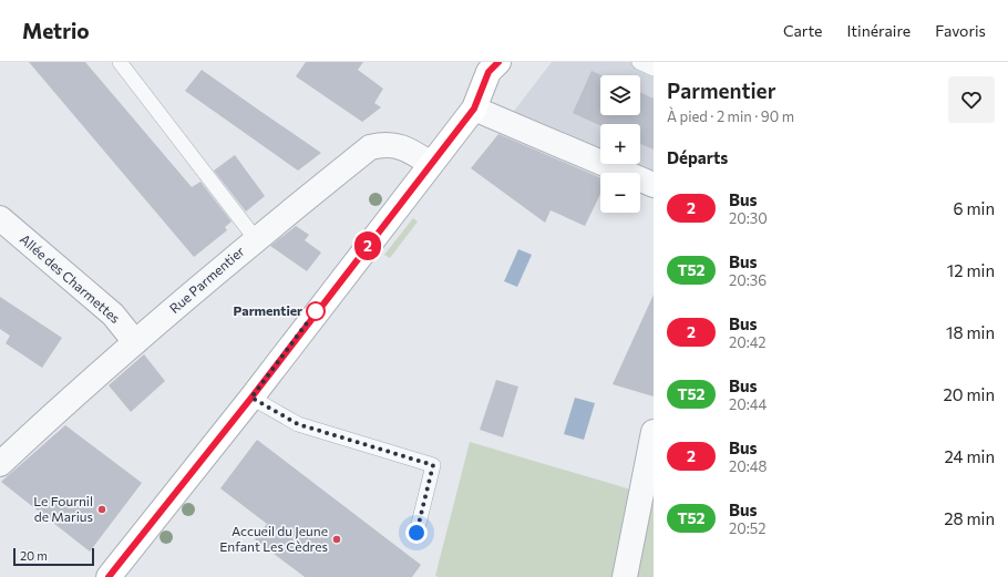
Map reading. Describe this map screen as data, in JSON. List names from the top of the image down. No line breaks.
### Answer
{"streets":{"street":["Allée des Charmettes","Rue Parmentier"]},"crossings":[["Allée des Charmettes","Rue Parmentier"]],"places":["Parmentier","Le Fournil de Marius","Accueil du Jeune Enfant Les Cèdres"],"lines":["bus line 2"],"scale_bar":"20 m","page":{"header":"Metrio","nav":["Carte","Itinéraire","Favoris"],"on_map":"2","heading":[["Parmentier","À pied · 2 min · 90 m"],"Départs"],"map_buttons":["+","−"],"list":[{"mark":"2","name":"Bus","note":"20:30","value":"6 min"},{"mark":"T52","name":"Bus","note":"20:36","value":"12 min"},{"mark":"2","name":"Bus","note":"20:42","value":"18 min"},{"mark":"T52","name":"Bus","note":"20:44","value":"20 min"},{"mark":"2","name":"Bus","note":"20:48","value":"24 min"},{"mark":"T52","name":"Bus","note":"20:52","value":"28 min"}],"scale":"20 m"}}
